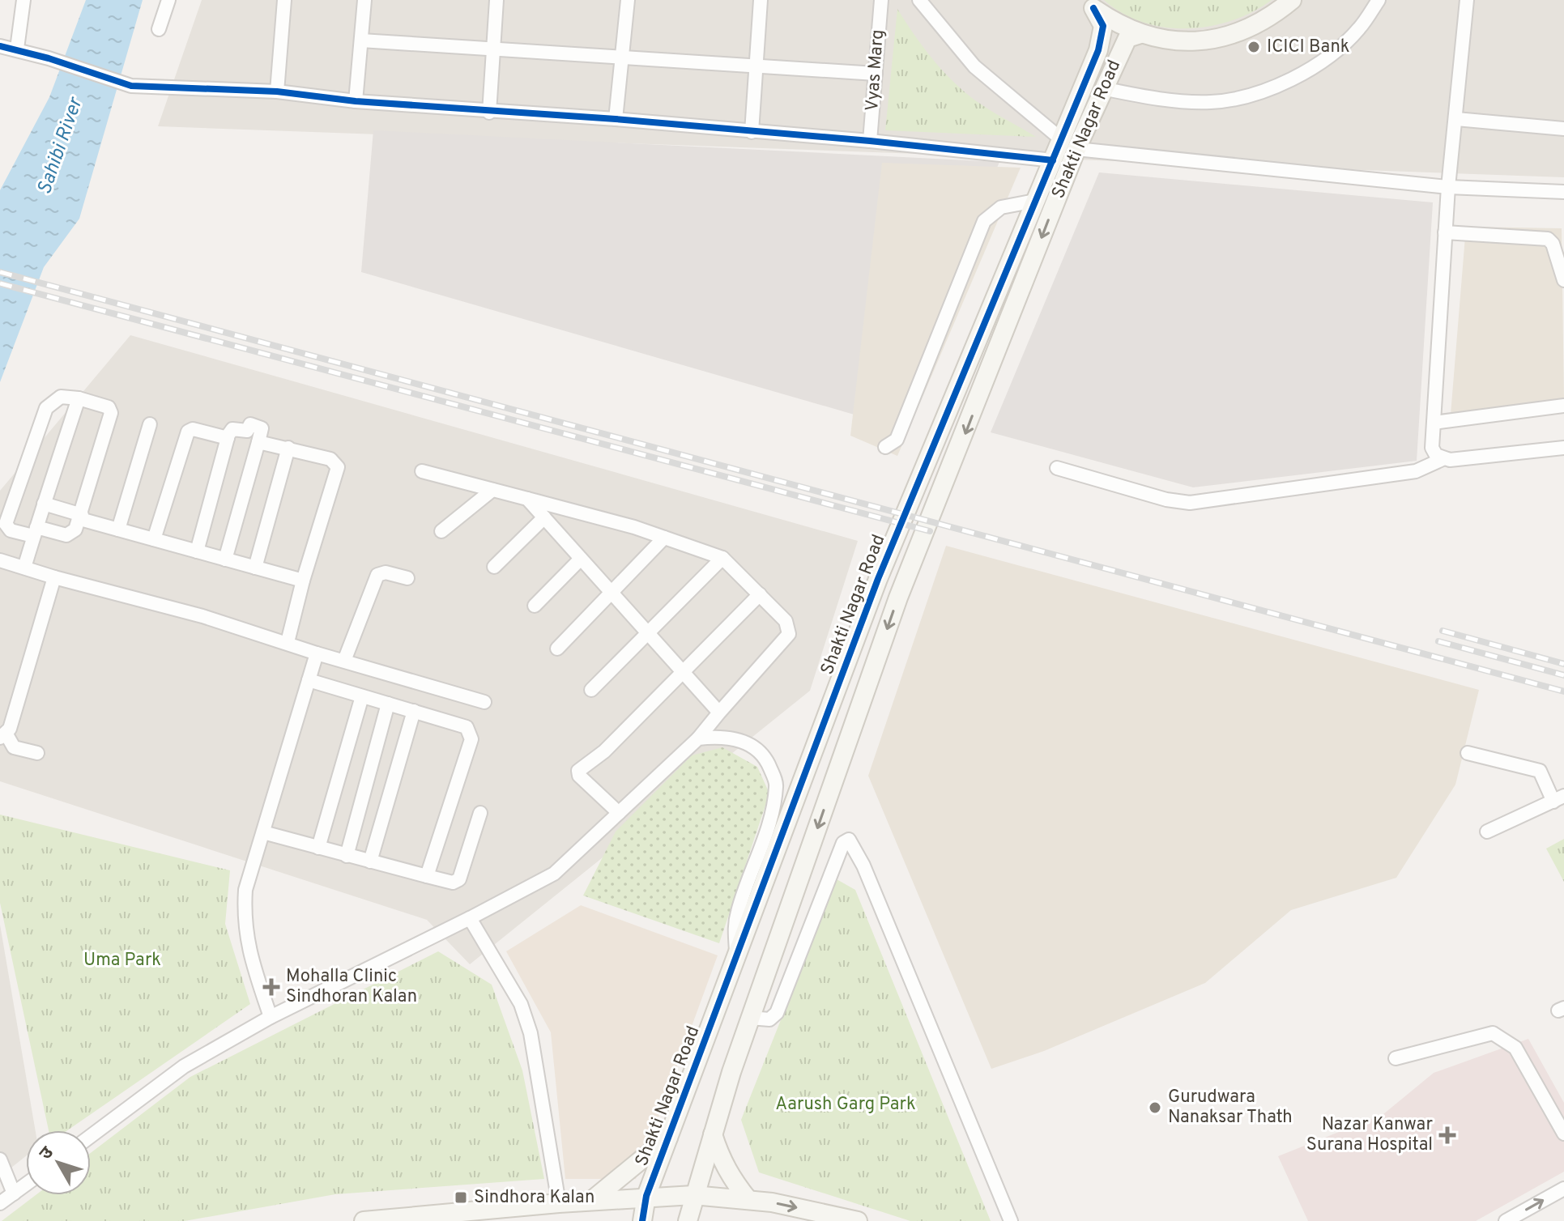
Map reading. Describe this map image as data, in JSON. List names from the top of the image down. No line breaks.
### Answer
{"streets":{"street":["Vyas Marg","Shakti Nagar Road"]},"water":["Sahibi River"],"parks":["Uma Park","Aarush Garg Park"],"places":{"other":["ICICI Bank","Gurudwara Nanaksar Thath"],"health":["Mohalla Clinic Sindhoran Kalan","Nazar Kanwar Surana Hospital"],"transit":["Sindhora Kalan"]},"north":"top left"}
